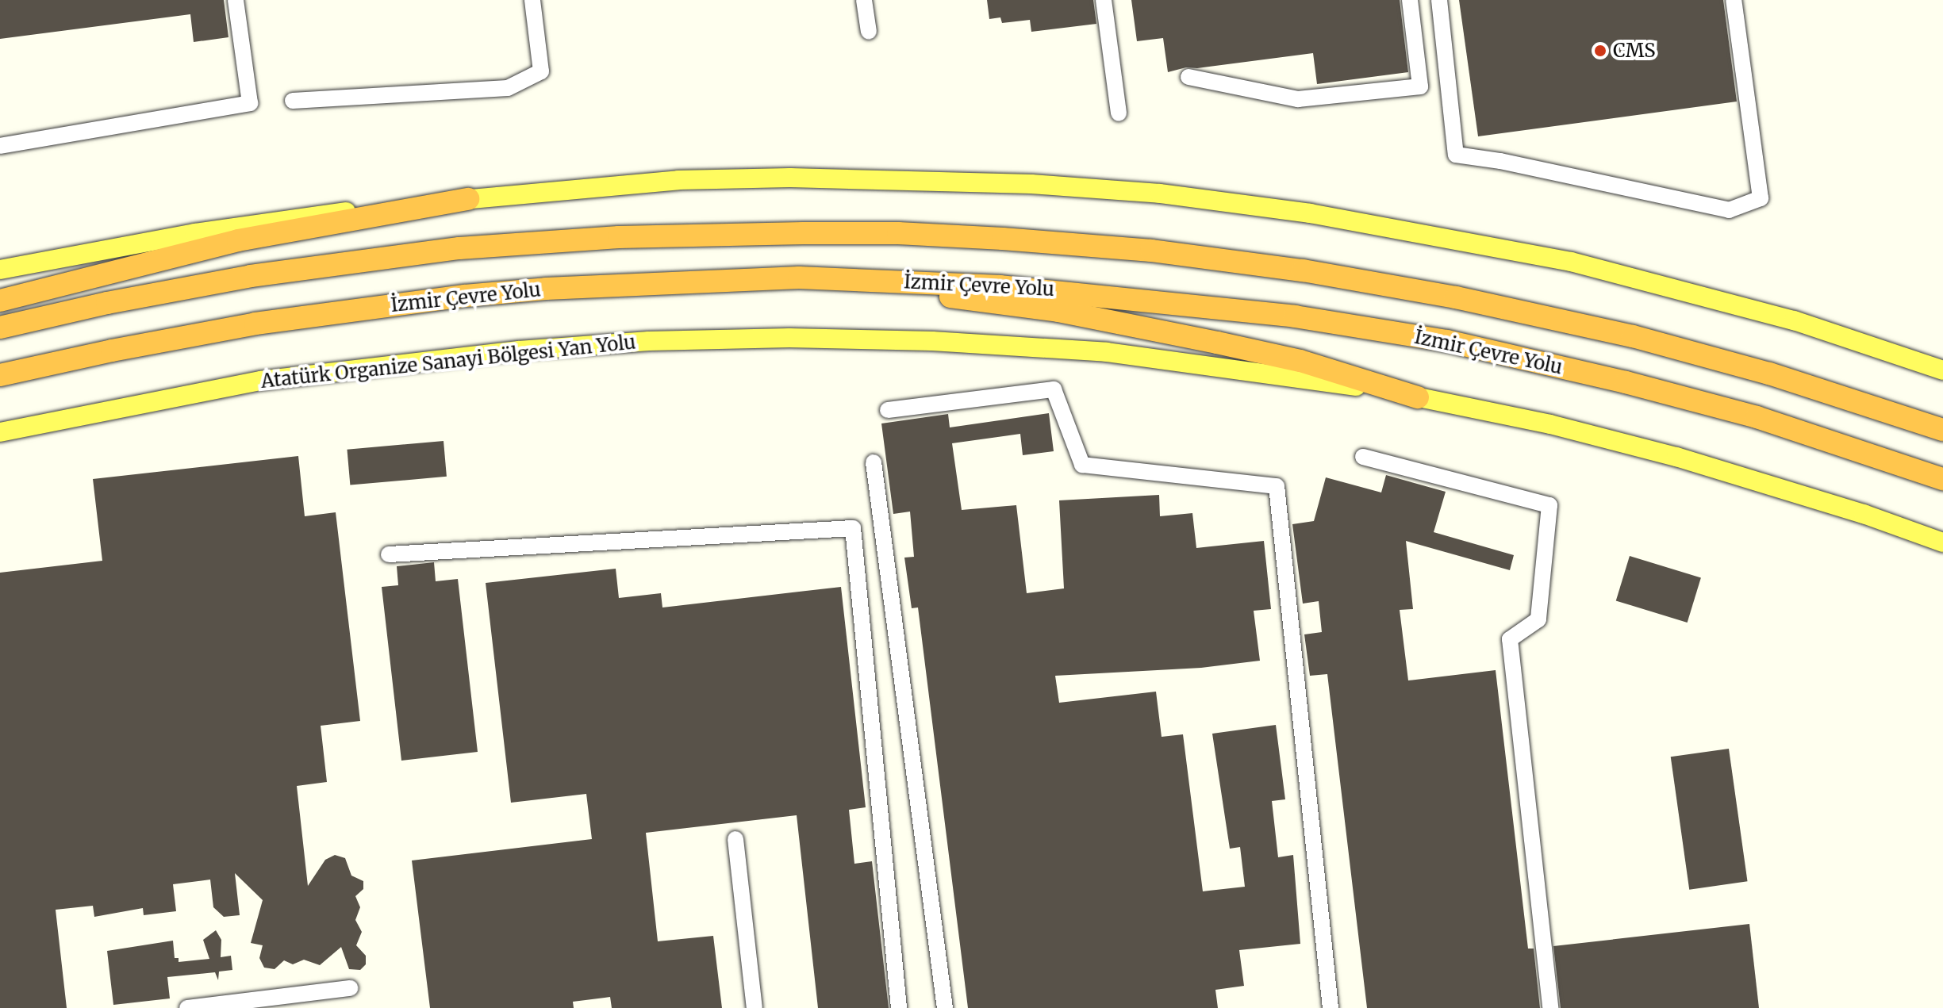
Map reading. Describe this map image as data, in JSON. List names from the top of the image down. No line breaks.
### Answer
{"streets":{"highway":["İzmir Çevre Yolu"],"main road":["Atatürk Organize Sanayi Bölgesi Yan Yolu"]},"places":["CMS"]}
